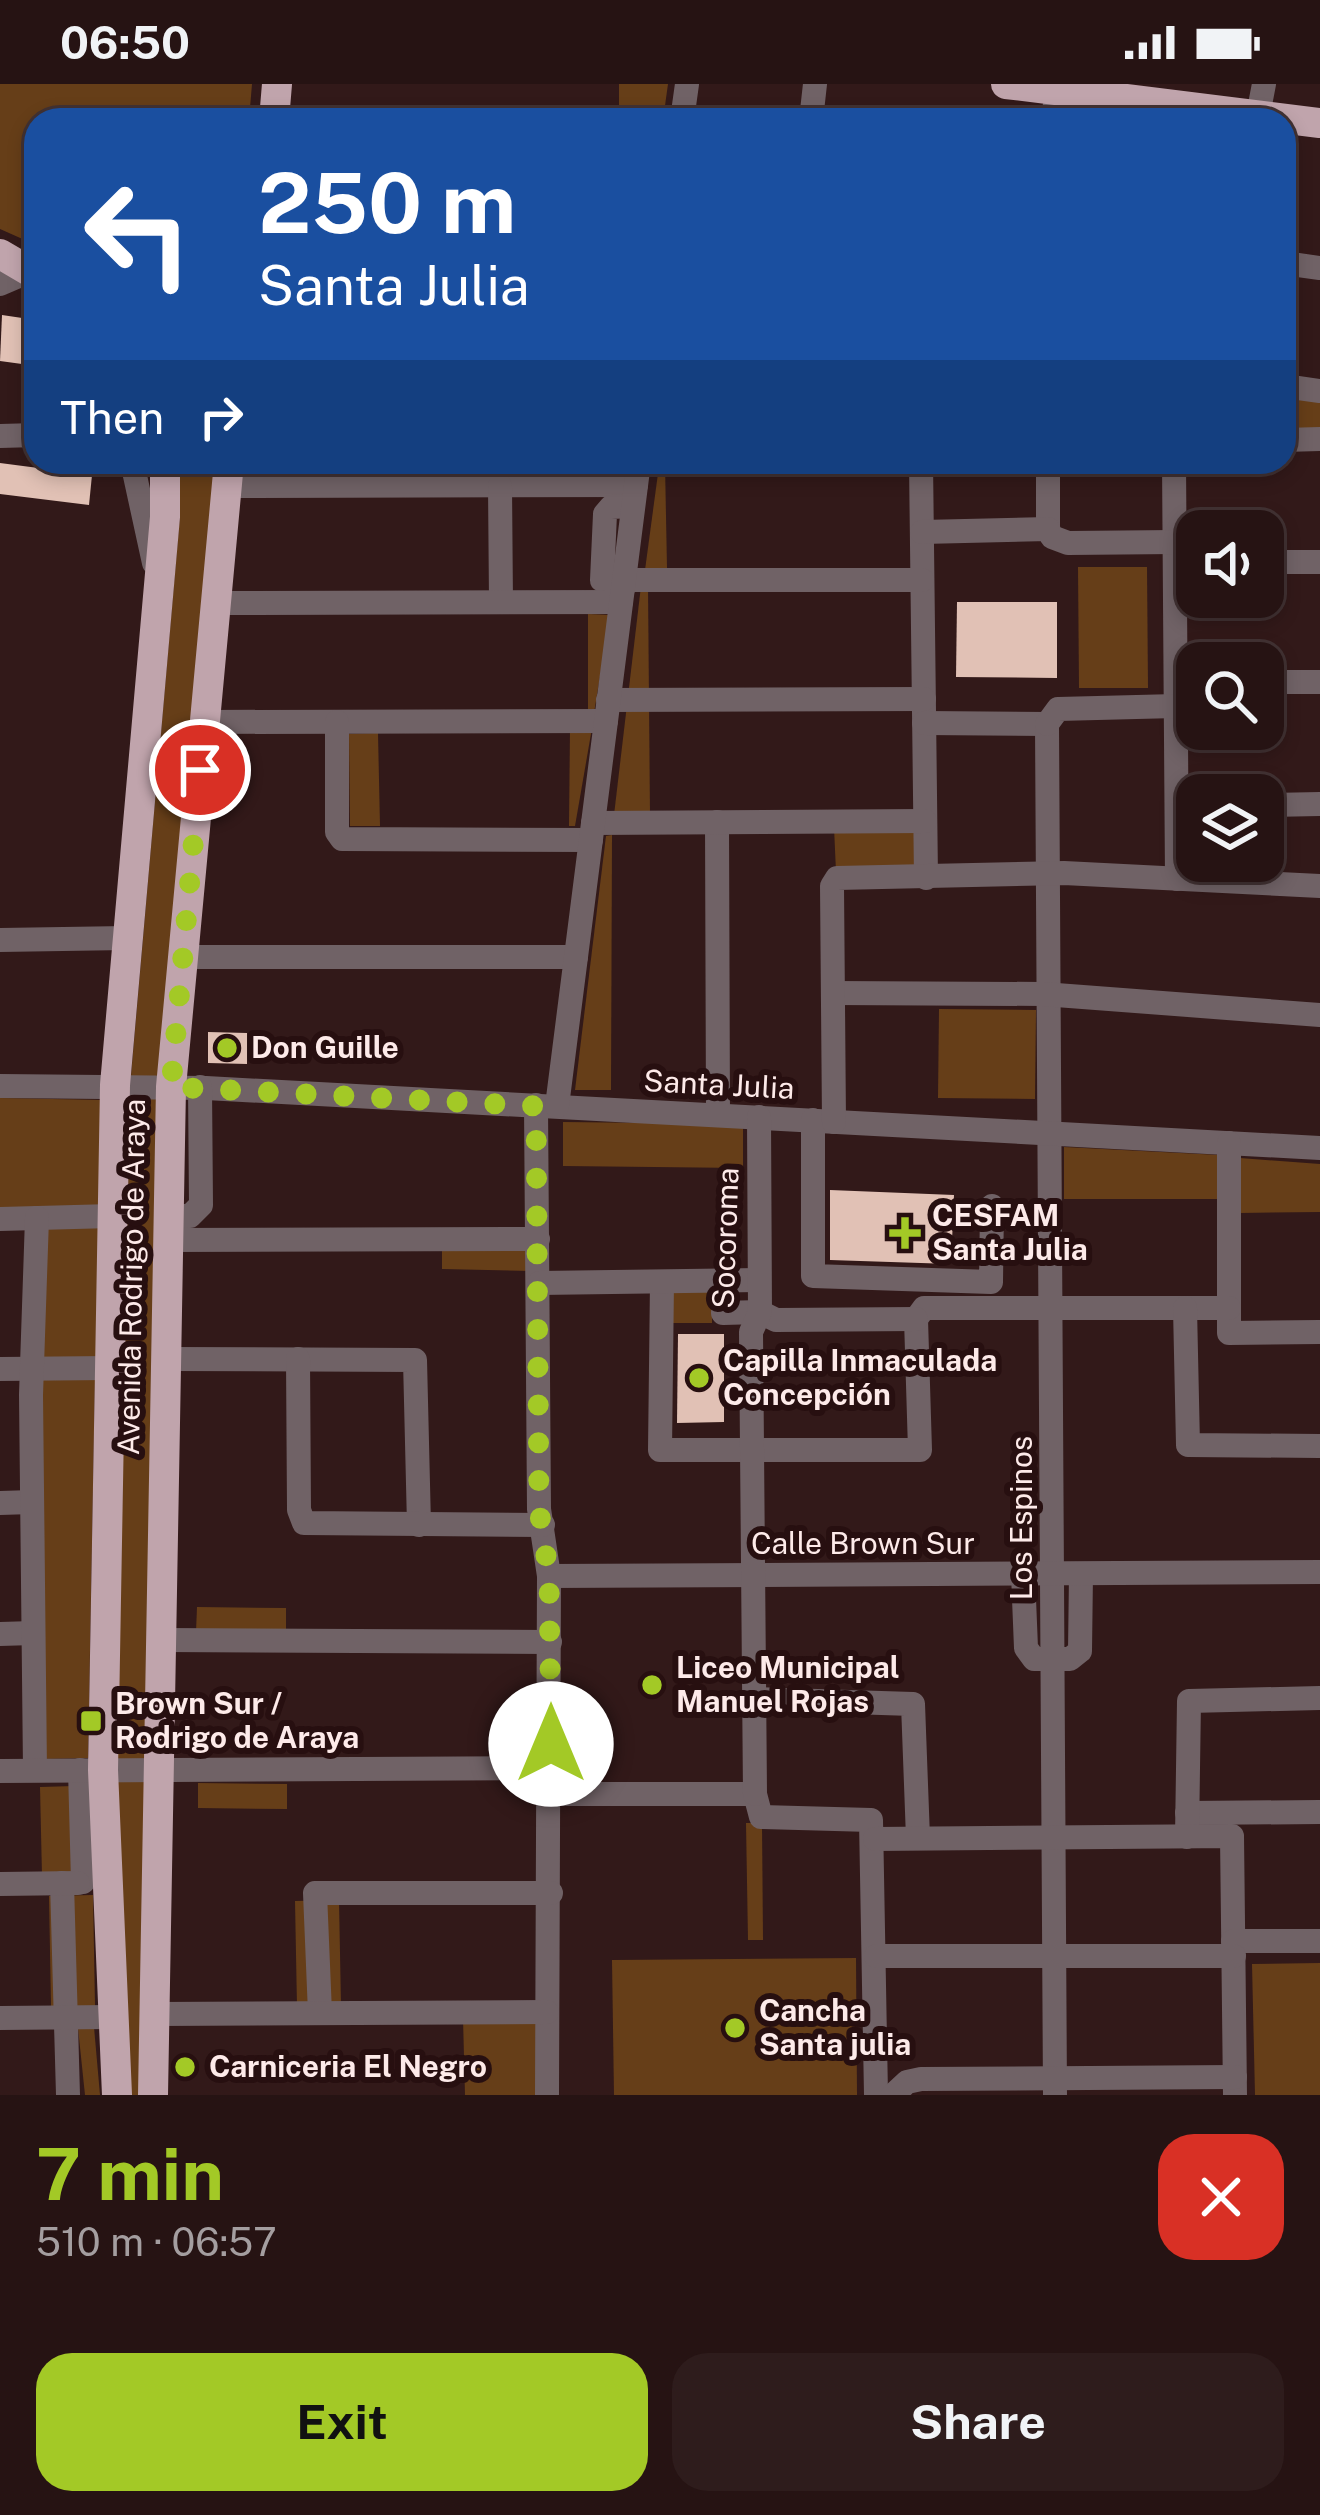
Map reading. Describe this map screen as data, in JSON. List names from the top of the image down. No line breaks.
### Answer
{"streets":{"main road":["Avenida Rodrigo de Araya"],"street":["Santa Julia","Socoroma","Los Espinos","Calle Brown Sur"]},"crossings":[["Santa Julia","Socoroma"],["Santa Julia","Avenida Rodrigo de Araya"],["Santa Julia","Los Espinos"],["Socoroma","Calle Brown Sur"],["Los Espinos","Calle Brown Sur"]],"places":{"other":["Don Guille","Capilla Inmaculada Concepción","Liceo Municipal Manuel Rojas","Cancha Santa julia","Carniceria El Negro"],"health":["CESFAM Santa Julia"],"transit":["Brown Sur / Rodrigo de Araya"]},"page":{"status":"06:50","turn":["250 m","Santa Julia"],"then":"Then","heading":["7 min","510 m · 06:57"],"buttons":["Exit","Share"]}}
